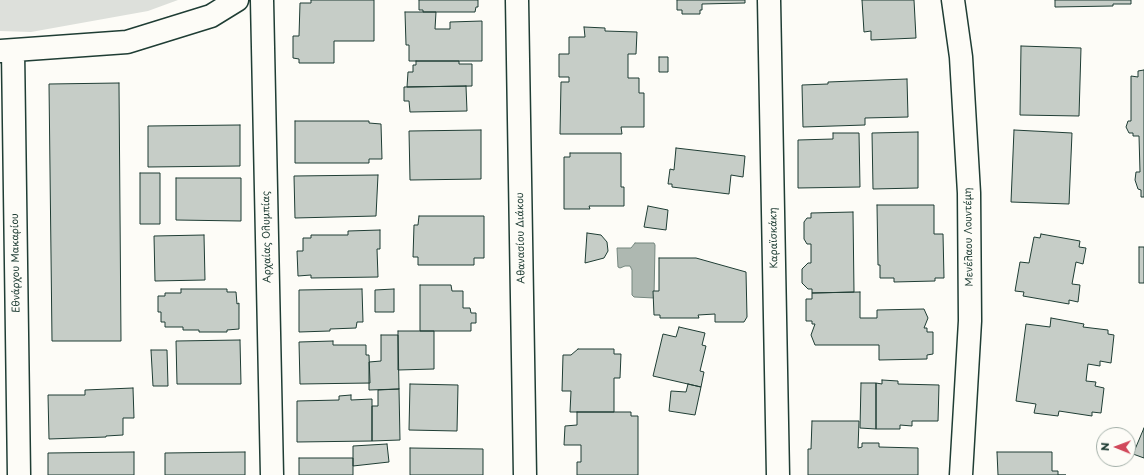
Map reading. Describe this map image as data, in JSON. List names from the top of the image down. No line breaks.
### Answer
{"streets":{"street":["Αρχαίας Ολυμπίας","Μενέλαου Λουντέμη","Αθανασίου Διάκου","Καραϊσκάκη","Εθνάρχου Μακαρίου"]},"north":"left"}
